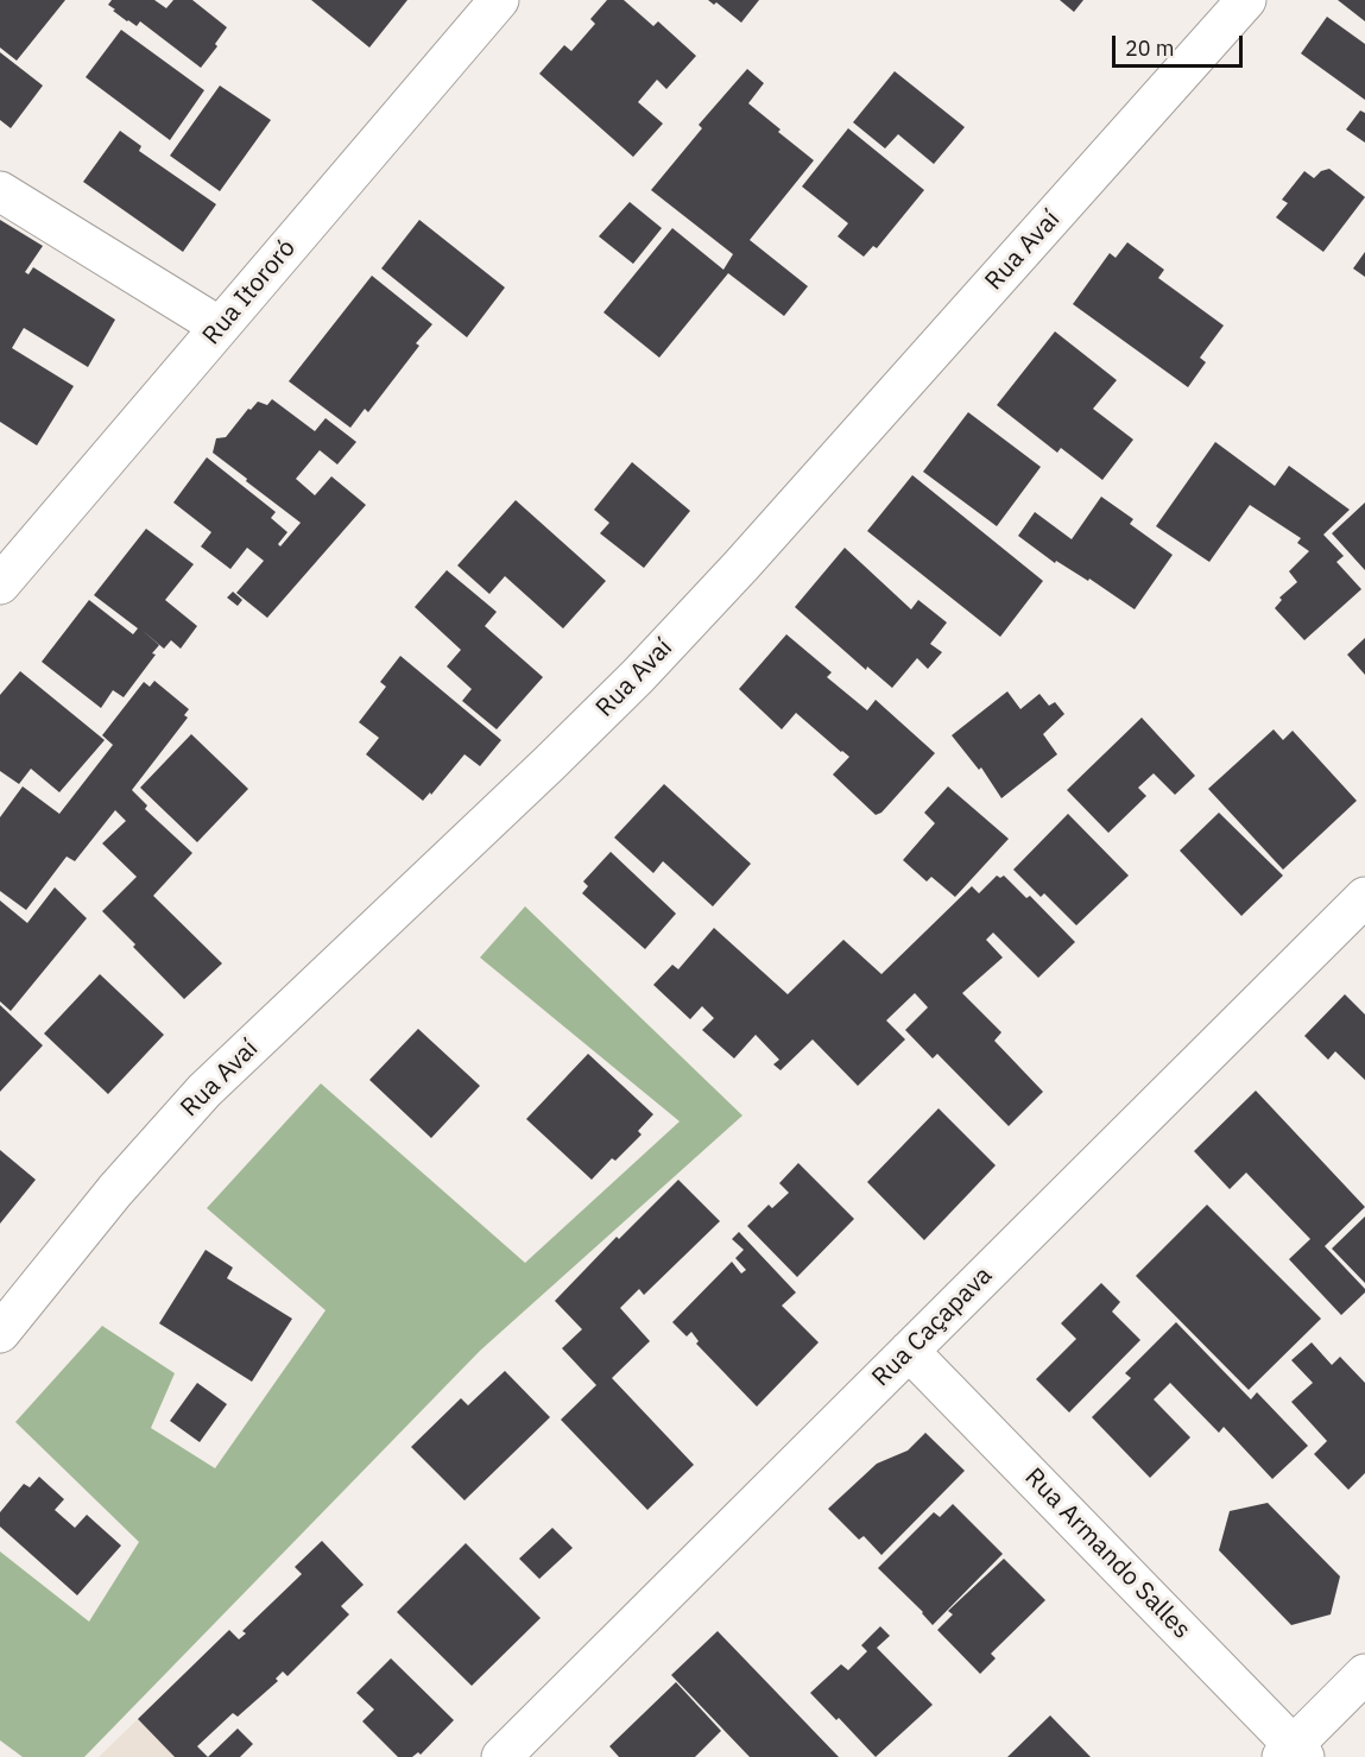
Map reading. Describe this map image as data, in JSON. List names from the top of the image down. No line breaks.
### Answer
{"streets":{"street":["Rua Avaí","Rua Itororó","Rua Caçapava","Rua Armando Salles"]},"crossings":[["Rua Caçapava","Rua Armando Salles"]],"scale_bar":"20 m"}
